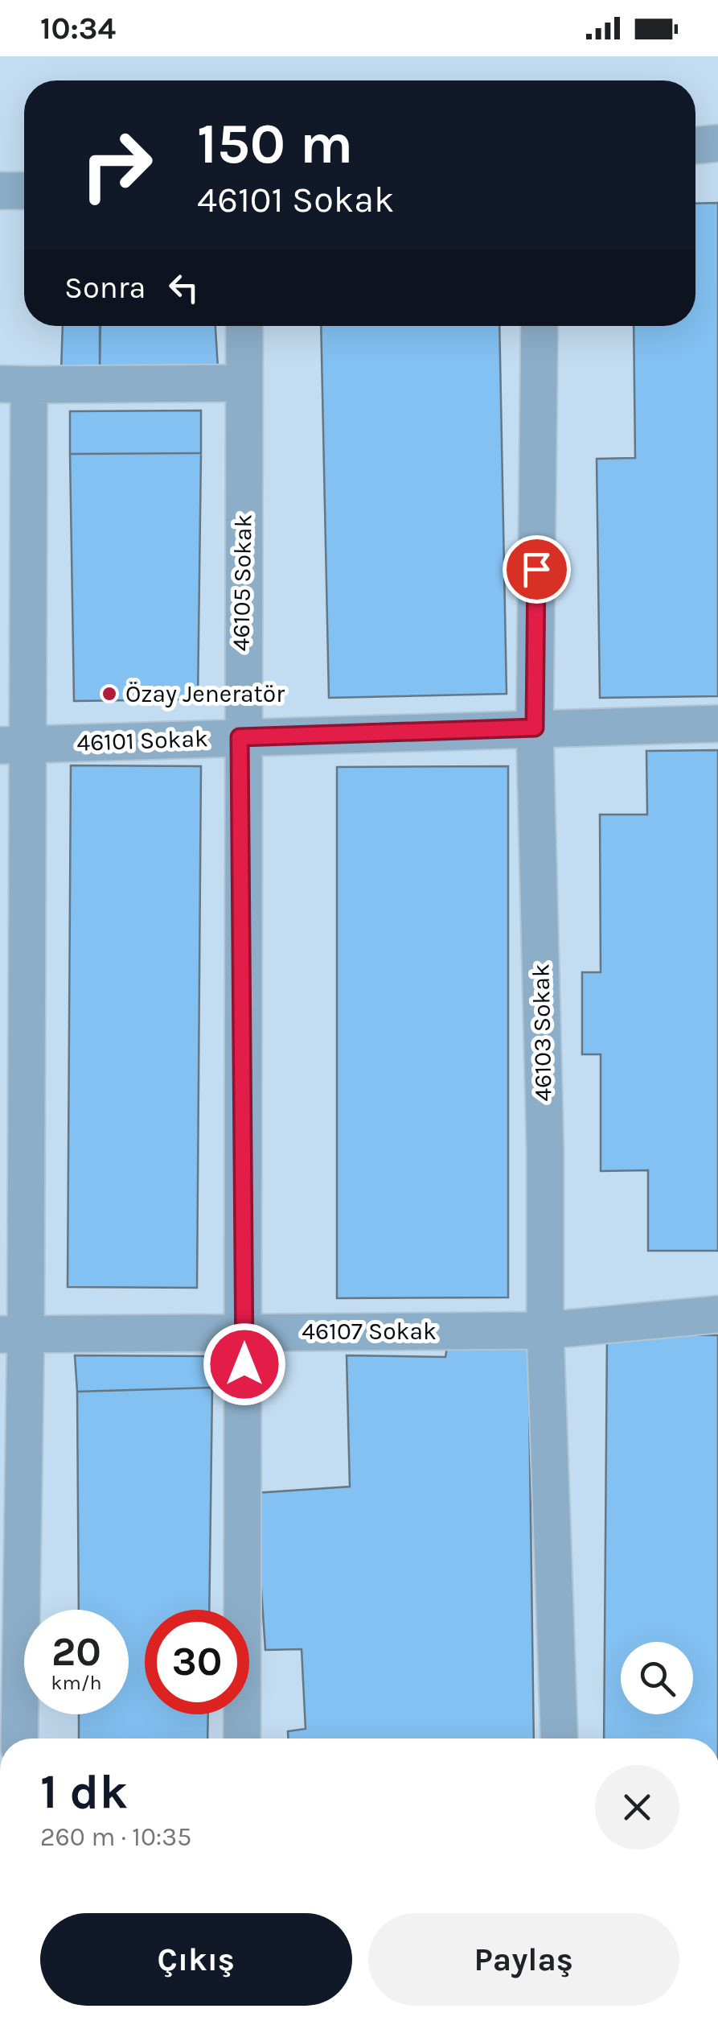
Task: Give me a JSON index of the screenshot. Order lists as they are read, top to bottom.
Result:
{
  "streets": {
    "street": [
      "46105 Sokak",
      "46101 Sokak",
      "46103 Sokak",
      "46107 Sokak"
    ]
  },
  "crossings": [
    ["46105 Sokak", "46101 Sokak"],
    ["46105 Sokak", "46107 Sokak"],
    ["46101 Sokak", "46103 Sokak"],
    ["46103 Sokak", "46107 Sokak"]
  ],
  "places": ["Özay Jeneratör"],
  "page": {
    "status": "10:34",
    "turn": ["150 m", "46101 Sokak"],
    "then": "Sonra",
    "speed": "20 km/h",
    "limit": "30",
    "heading": ["1 dk", "260 m · 10:35"],
    "buttons": ["Çıkış", "Paylaş"]
  }
}
